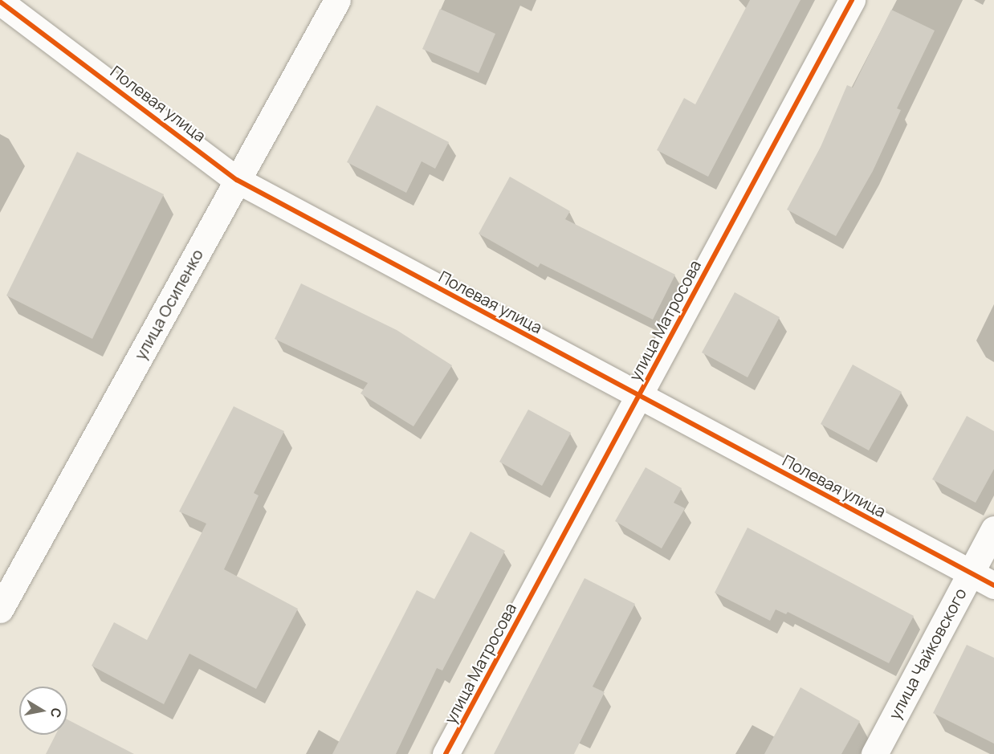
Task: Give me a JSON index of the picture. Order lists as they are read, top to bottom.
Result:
{
  "streets": {
    "street": [
      "Полевая улица",
      "улица Осипенко",
      "улица Матросова",
      "улица Чайковского"
    ]
  },
  "crossings": [
    ["Полевая улица", "улица Осипенко"],
    ["Полевая улица", "улица Матросова"],
    ["Полевая улица", "улица Чайковского"]
  ],
  "north": "right"
}
